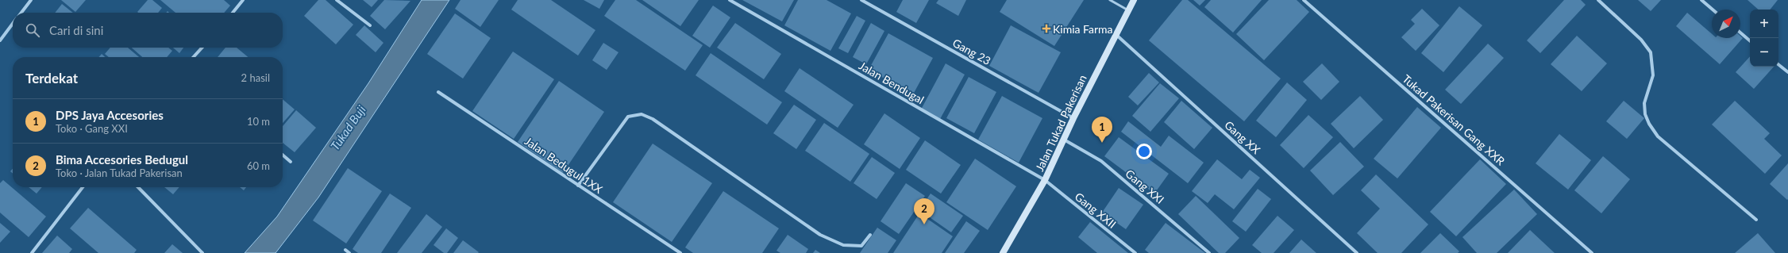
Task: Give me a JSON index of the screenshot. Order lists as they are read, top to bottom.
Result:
{
  "streets": {
    "street": [
      "Gang 23",
      "Jalan Bendugal",
      "Tukad Pakerisan Gang XXR",
      "Jalan Tukad Pakerisan",
      "Gang XX",
      "Jalan Bedugul 1XX",
      "Gang XXI",
      "Gang XXII"
    ]
  },
  "crossings": [
    ["Gang 23", "Jalan Tukad Pakerisan"],
    ["Jalan Bendugal", "Jalan Tukad Pakerisan"],
    ["Jalan Bendugal", "Gang XXII"],
    ["Jalan Tukad Pakerisan", "Gang XX"],
    ["Jalan Tukad Pakerisan", "Gang XXI"],
    ["Jalan Tukad Pakerisan", "Gang XXII"]
  ],
  "water": ["Tukad Buji"],
  "places": {
    "health": ["Kimia Farma"]
  },
  "north": "top right",
  "page": {
    "map_buttons": ["+", "−"],
    "search": "Cari di sini",
    "heading": ["Terdekat", "2 hasil"],
    "list": [
      {
        "mark": "1",
        "name": "DPS Jaya Accesories",
        "note": "Toko · Gang XXI",
        "value": "10 m"
      },
      {
        "mark": "2",
        "name": "Bima Accesories Bedugul",
        "note": "Toko · Jalan Tukad Pakerisan",
        "value": "60 m"
      }
    ],
    "pins": ["1", "2"]
  }
}
